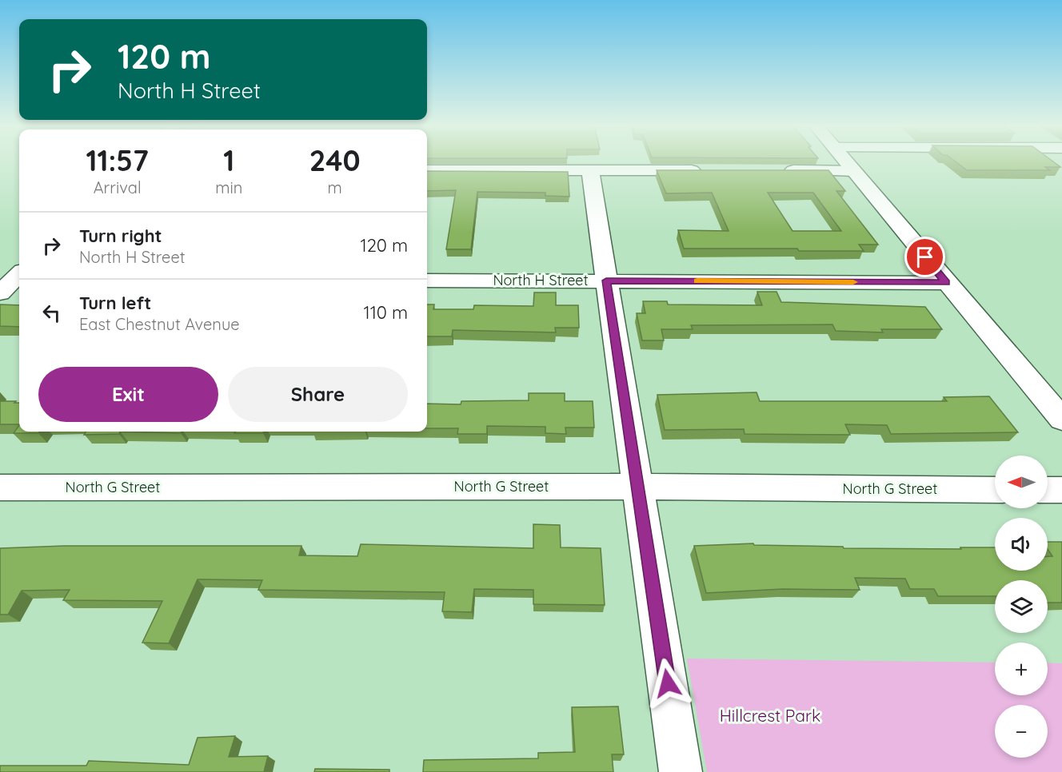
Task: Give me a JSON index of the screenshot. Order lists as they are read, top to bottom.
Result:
{
  "streets": {
    "street": ["North H Street", "North G Street"]
  },
  "parks": ["Hillcrest Park"],
  "north": "left",
  "page": {
    "turn": ["120 m", "North H Street"],
    "eta": [
      "11:57",
      "Arrival",
      "1",
      "min",
      "240",
      "m"
    ],
    "list": [
      {
        "name": "Turn right",
        "note": "North H Street",
        "value": "120 m"
      },
      {
        "name": "Turn left",
        "note": "East Chestnut Avenue",
        "value": "110 m"
      }
    ],
    "buttons": ["Exit", "Share"],
    "map_buttons": ["+", "−"]
  }
}
